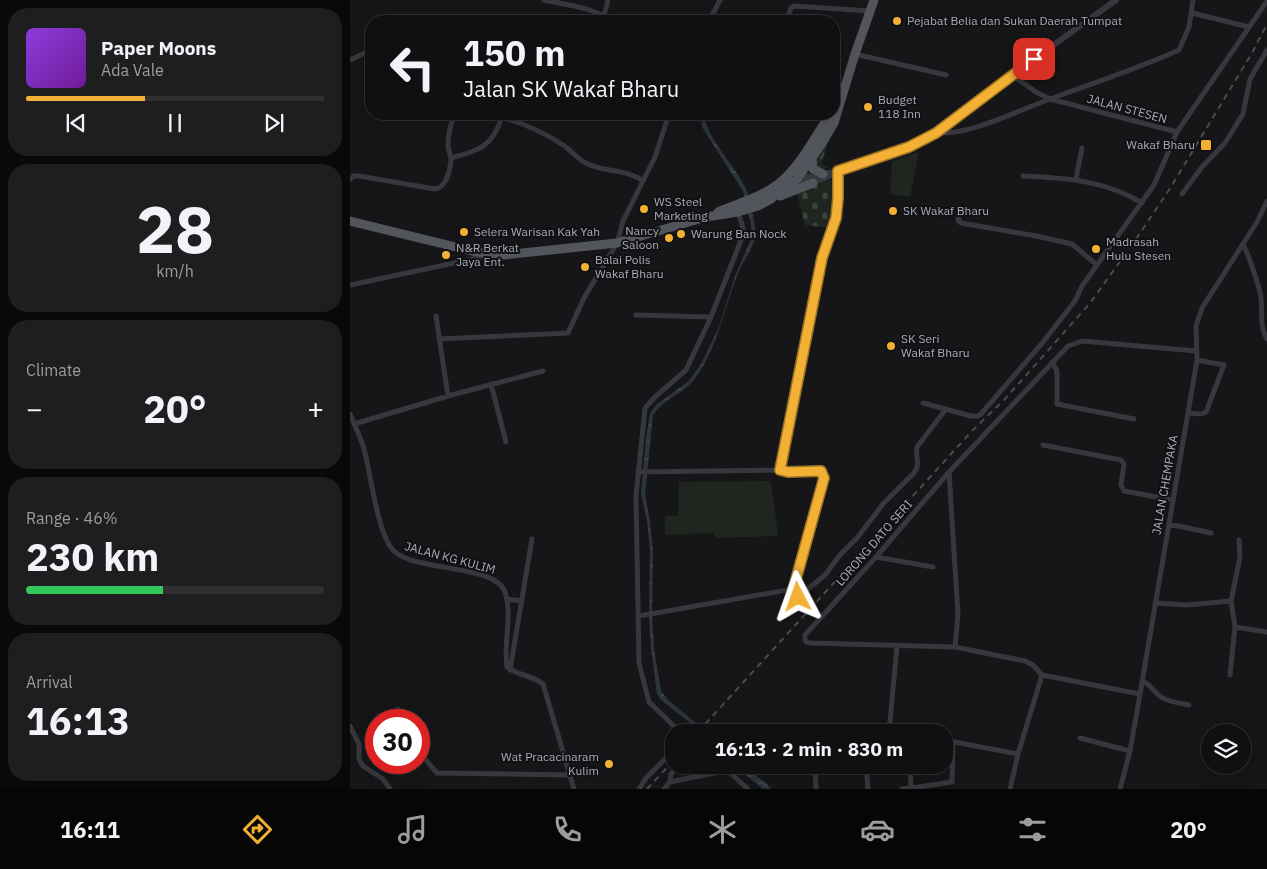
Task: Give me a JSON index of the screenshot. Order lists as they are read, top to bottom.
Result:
{
  "streets": {
    "street": [
      "JALAN STESEN",
      "JALAN CHEMPAKA",
      "LORONG DATO SERI",
      "JALAN KG KULIM"
    ]
  },
  "crossings": [
    ["JALAN CHEMPAKA", "LORONG DATO SERI"]
  ],
  "places": {
    "other": [
      "Pejabat Belia dan Sukan Daerah Tumpat",
      "Budget 118 Inn",
      "WS Steel Marketing",
      "SK Wakaf Bharu",
      "Selera Warisan Kak Yah",
      "Warung Ban Nock",
      "Nancy Saloon",
      "Madrasah Hulu Stesen",
      "N&R Berkat Jaya Ent.",
      "Balai Polis Wakaf Bharu",
      "SK Seri Wakaf Bharu",
      "Wat Pracacinaram Kulim"
    ],
    "transit": ["Wakaf Bharu"]
  },
  "page": {
    "turn": ["150 m", "Jalan SK Wakaf Bharu"],
    "song": ["Paper Moons", "Ada Vale"],
    "tile": [
      ["28", "km/h"],
      "Climate",
      ["Range · 46%", "230 km"],
      ["Arrival", "16:13"]
    ],
    "heat": ["−", "20°", "+"],
    "limit": "30",
    "trip": "16:13 · 2 min · 830 m",
    "tabs": ["16:11", "20°"]
  }
}
